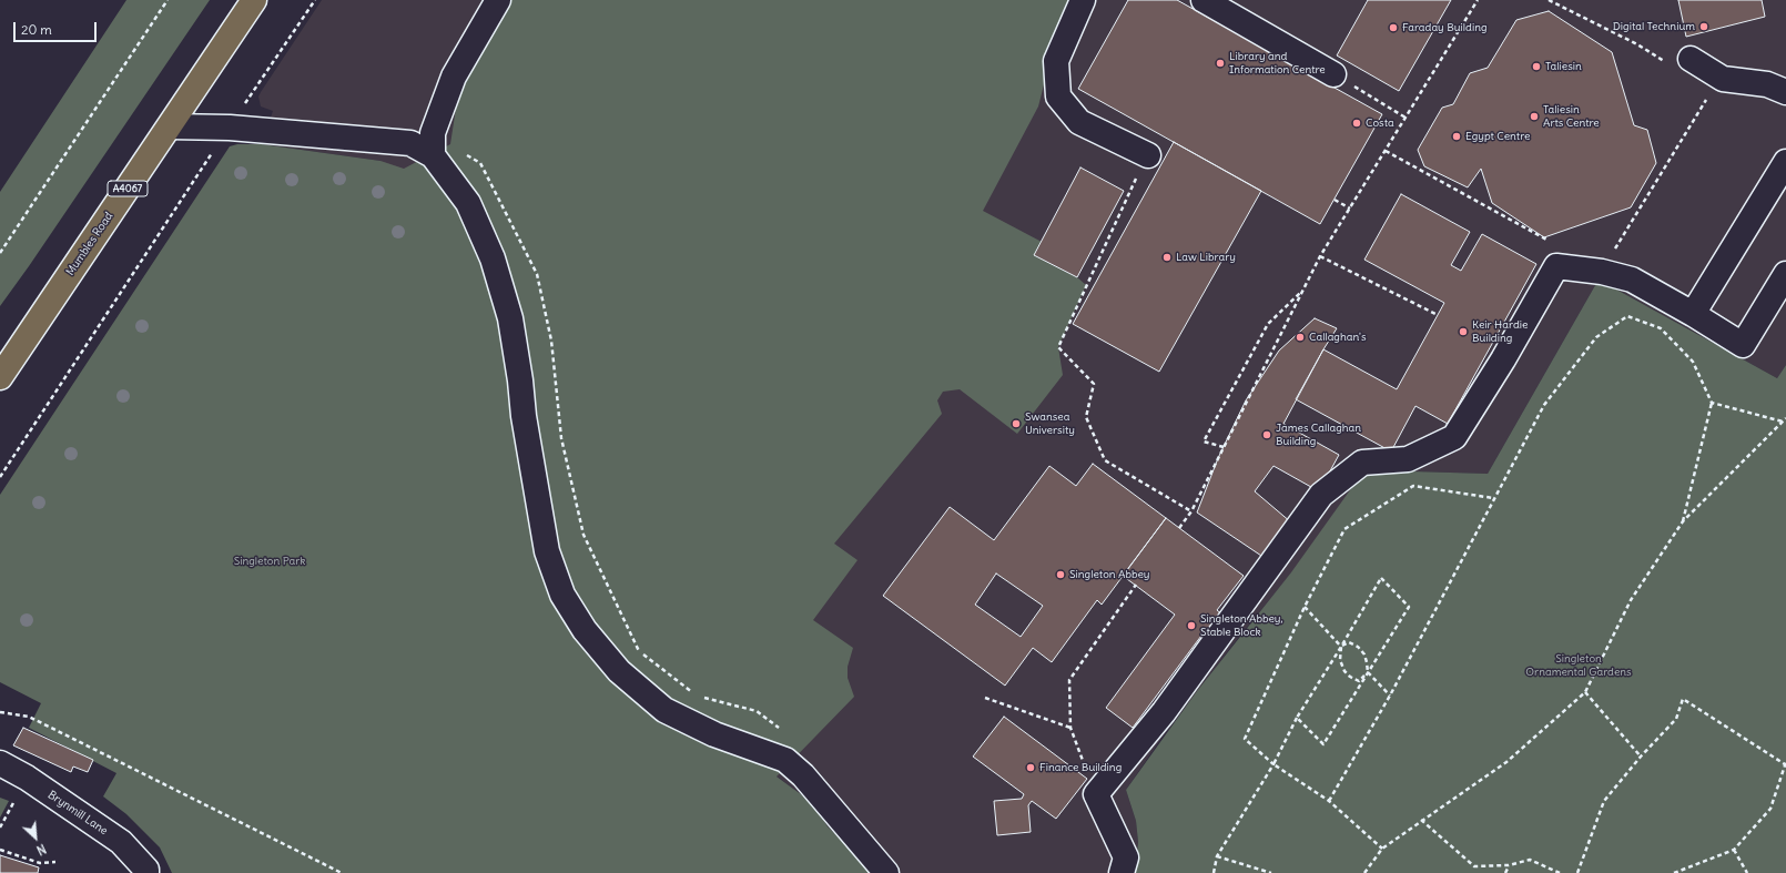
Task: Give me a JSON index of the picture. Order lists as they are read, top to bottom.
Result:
{
  "streets": {
    "main road": ["A4067", "Mumbles Road"],
    "street": ["Brynmill Lane"]
  },
  "parks": ["Singleton Park", "Singleton Ornamental Gardens"],
  "places": [
    "Digital Technium",
    "Faraday Building",
    "Library and Information Centre",
    "Taliesin",
    "Taliesin Arts Centre",
    "Costa",
    "Egypt Centre",
    "Law Library",
    "Keir Hardie Building",
    "Callaghan's",
    "Swansea University",
    "James Callaghan Building",
    "Singleton Abbey",
    "Singleton Abbey, Stable Block",
    "Finance Building"
  ],
  "scale_bar": "20 m",
  "north": "bottom right"
}
